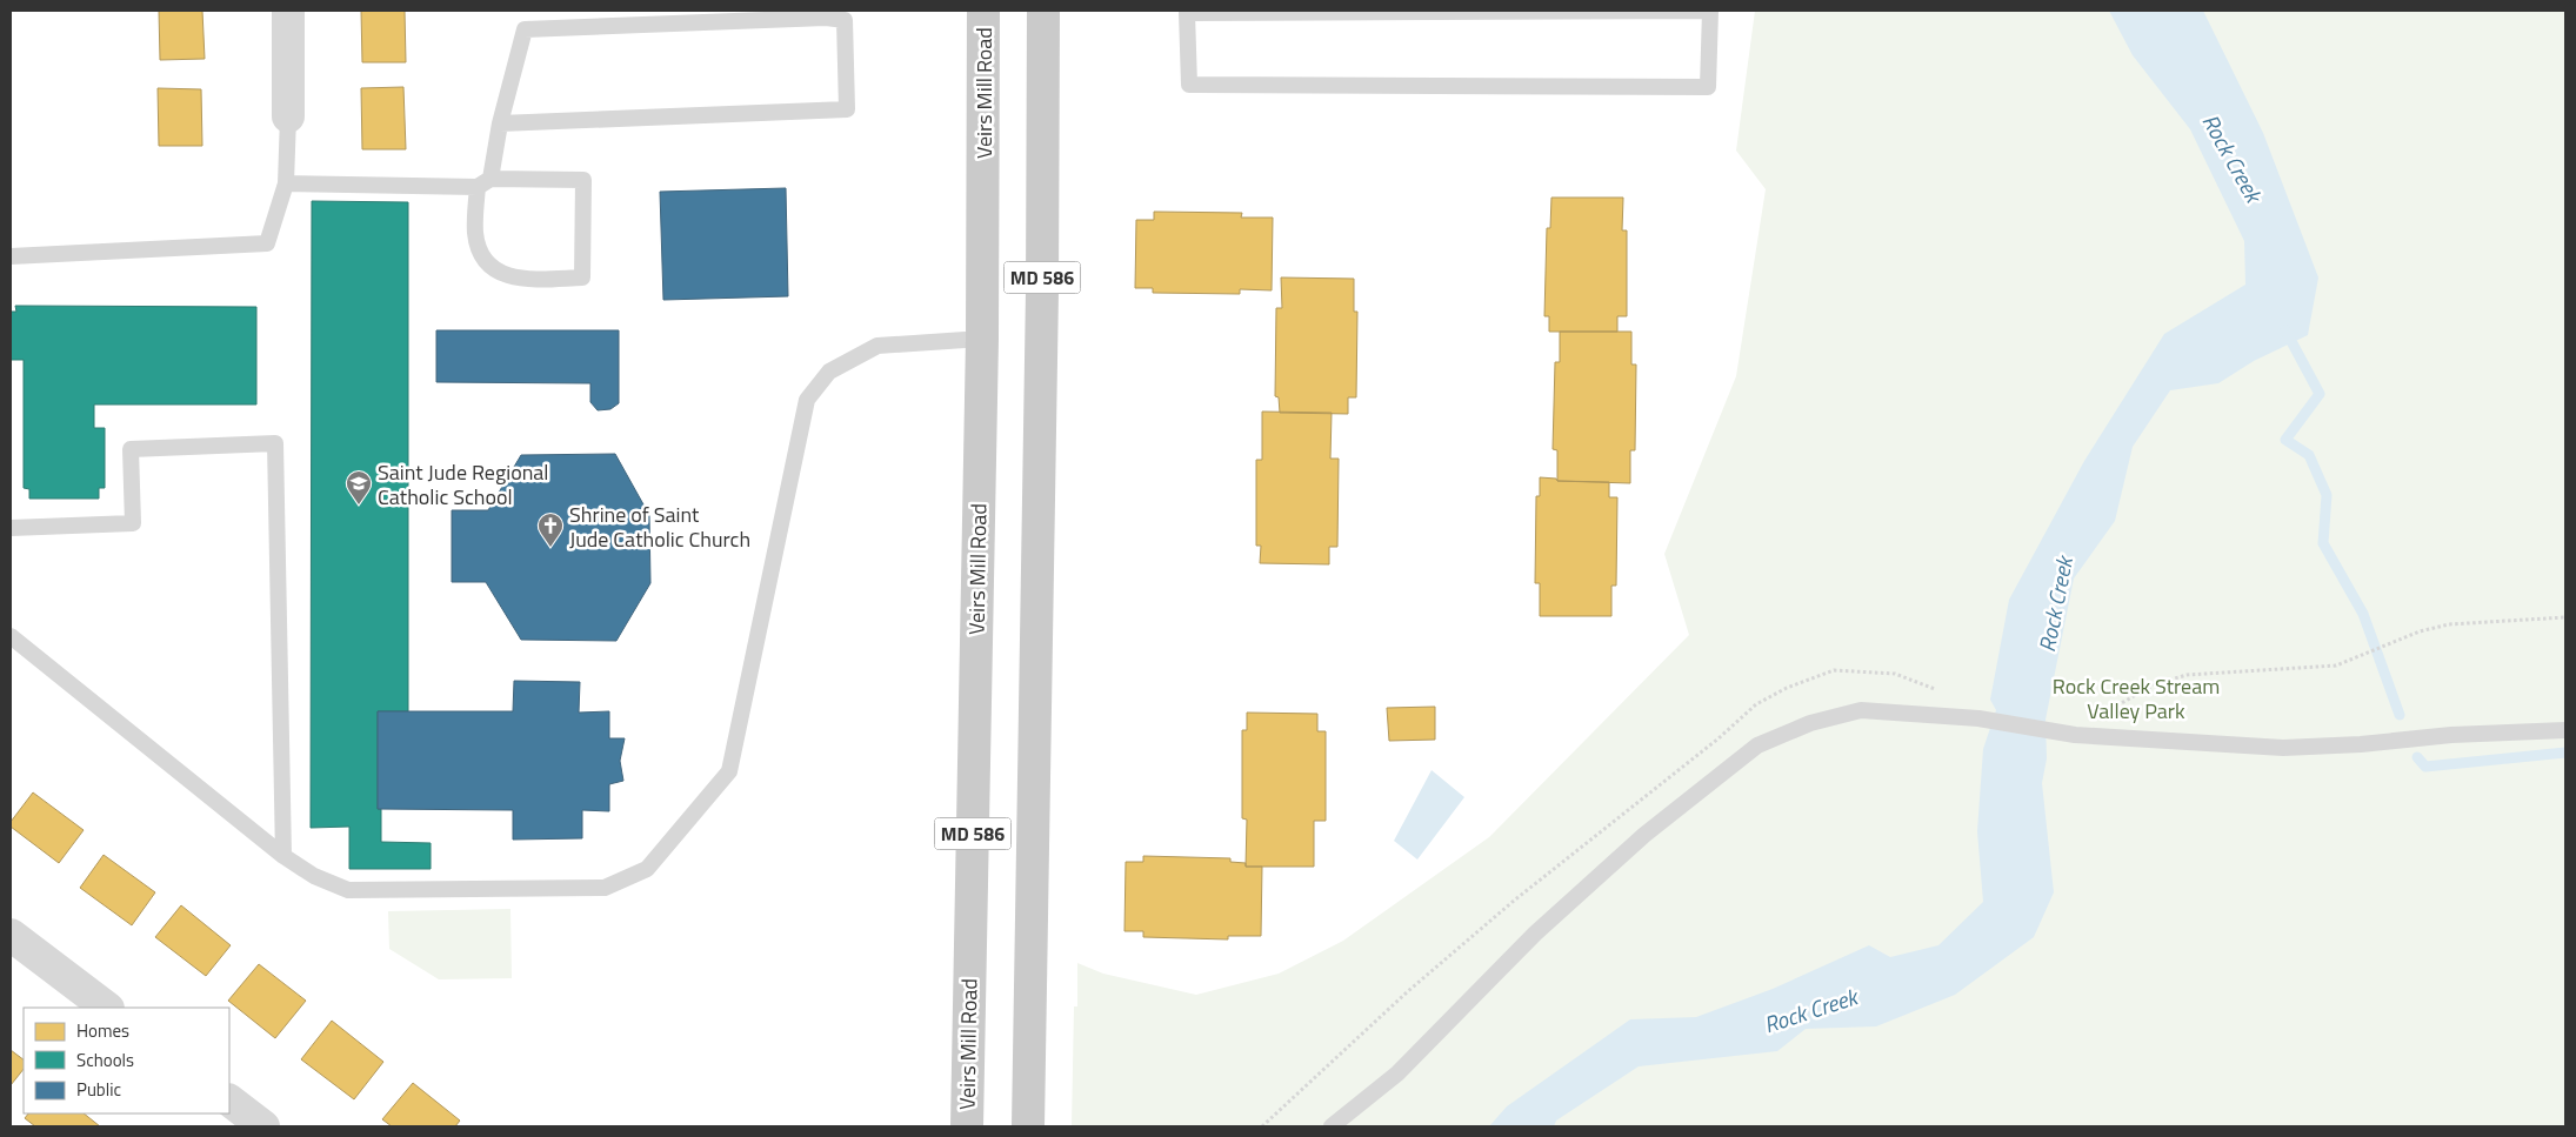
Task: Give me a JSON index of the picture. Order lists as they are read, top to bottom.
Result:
{
  "streets": {
    "main road": ["Veirs Mill Road", "MD 586"]
  },
  "water": ["Rock Creek"],
  "parks": ["Rock Creek Stream Valley Park"],
  "places": {
    "school or university": ["Saint Jude Regional Catholic School"],
    "church": ["Shrine of Saint Jude Catholic Church"]
  },
  "legend": ["Homes", "Schools", "Public"]
}
